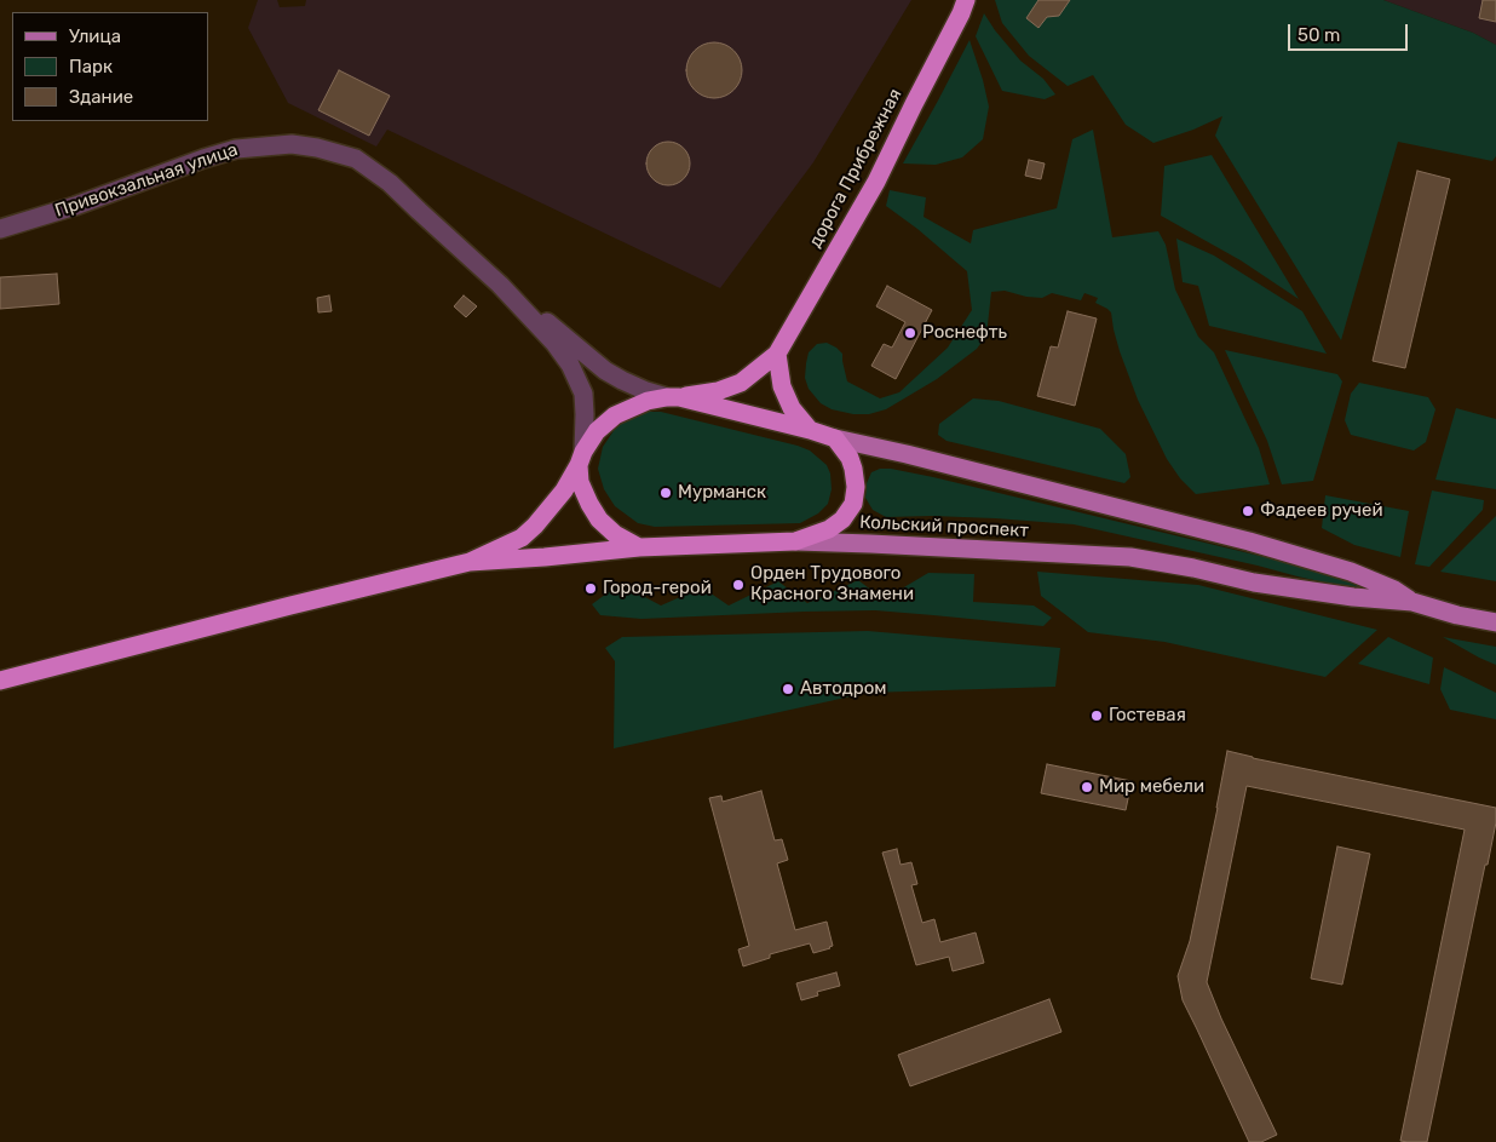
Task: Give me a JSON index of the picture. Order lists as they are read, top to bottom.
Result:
{
  "streets": {
    "highway": ["дорога Прибрежная", "Кольский проспект"],
    "street": ["Привокзальная улица"]
  },
  "places": [
    "Роснефть",
    "Мурманск",
    "Фадеев ручей",
    "Орден Трудового Красного Знамени",
    "Город-герой",
    "Автодром",
    "Гостевая",
    "Мир мебели"
  ],
  "legend": ["Улица", "Парк", "Здание"],
  "scale_bar": "50 m"
}
